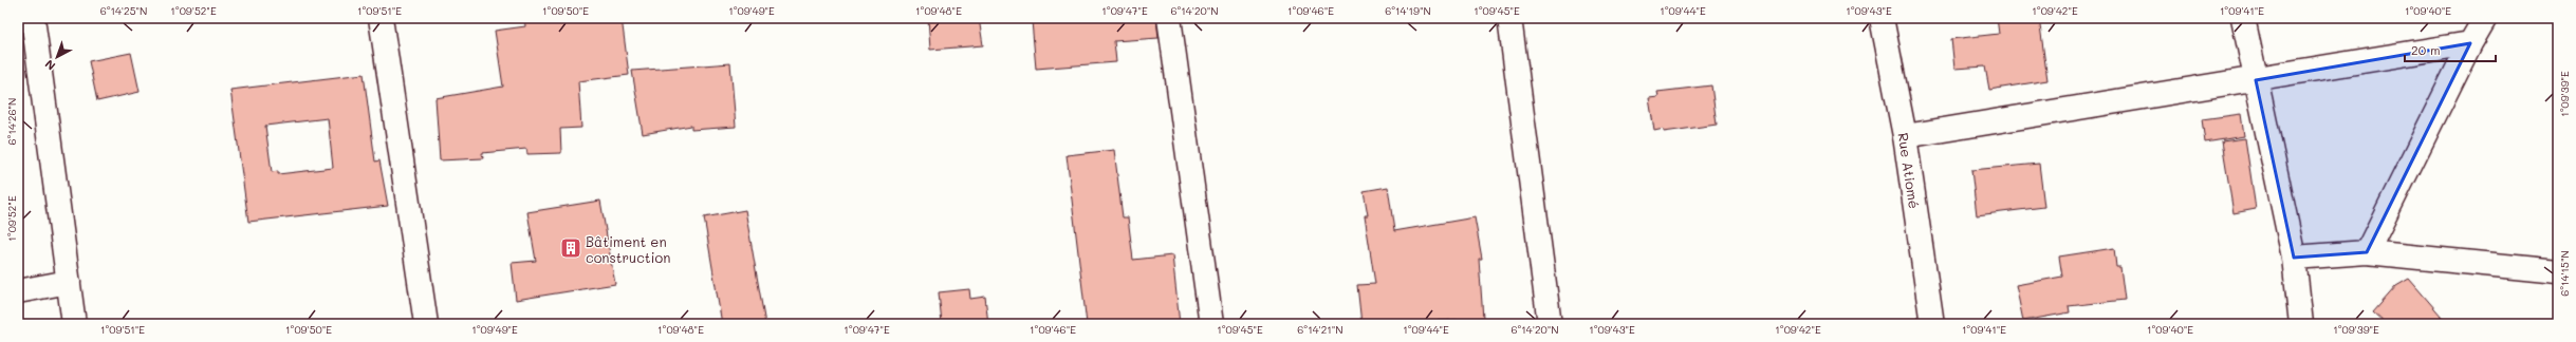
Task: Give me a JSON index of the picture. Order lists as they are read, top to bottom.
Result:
{
  "streets": {
    "street": ["Rue Atiomé"]
  },
  "places": {
    "building": ["Bâtiment en construction"]
  },
  "scale_bar": "20 m",
  "north": "bottom left",
  "coordinates": [
    "6°14'25\"N",
    "1°09'52\"E",
    "1°09'51\"E",
    "1°09'50\"E",
    "1°09'49\"E",
    "1°09'48\"E",
    "1°09'47\"E",
    "6°14'20\"N",
    "1°09'46\"E",
    "6°14'19\"N",
    "1°09'45\"E",
    "1°09'44\"E",
    "1°09'43\"E",
    "1°09'42\"E",
    "1°09'41\"E",
    "1°09'40\"E",
    "1°09'39\"E",
    "6°14'26\"N",
    "6°14'15\"N",
    "6°14'21\"N"
  ]
}
